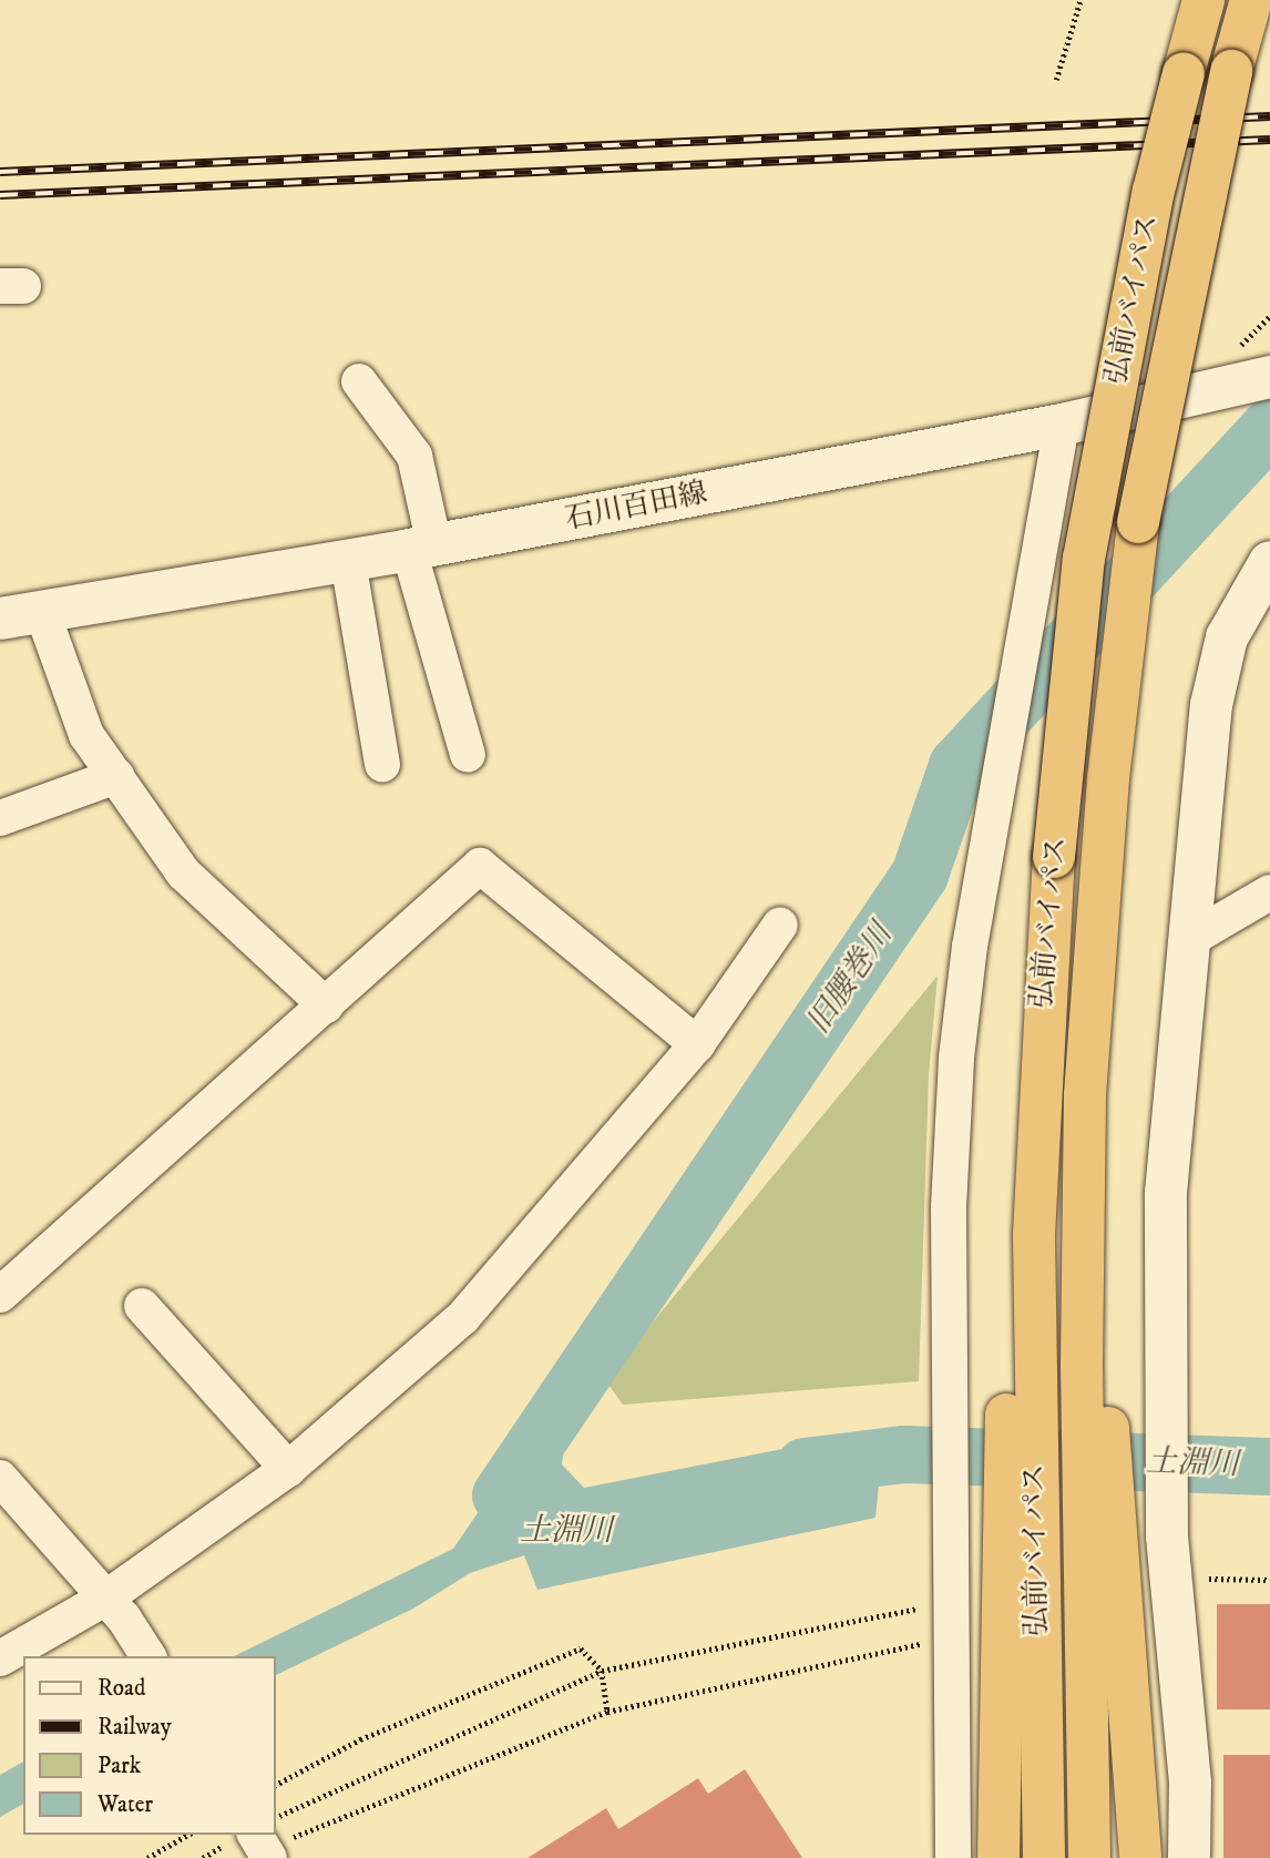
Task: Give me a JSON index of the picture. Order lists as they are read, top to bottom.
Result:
{
  "streets": {
    "highway": ["弘前バイパス"],
    "street": ["石川百田線"]
  },
  "water": ["旧腰巻川", "土淵川"],
  "legend": [
    "Road",
    "Railway",
    "Park",
    "Water"
  ]
}
